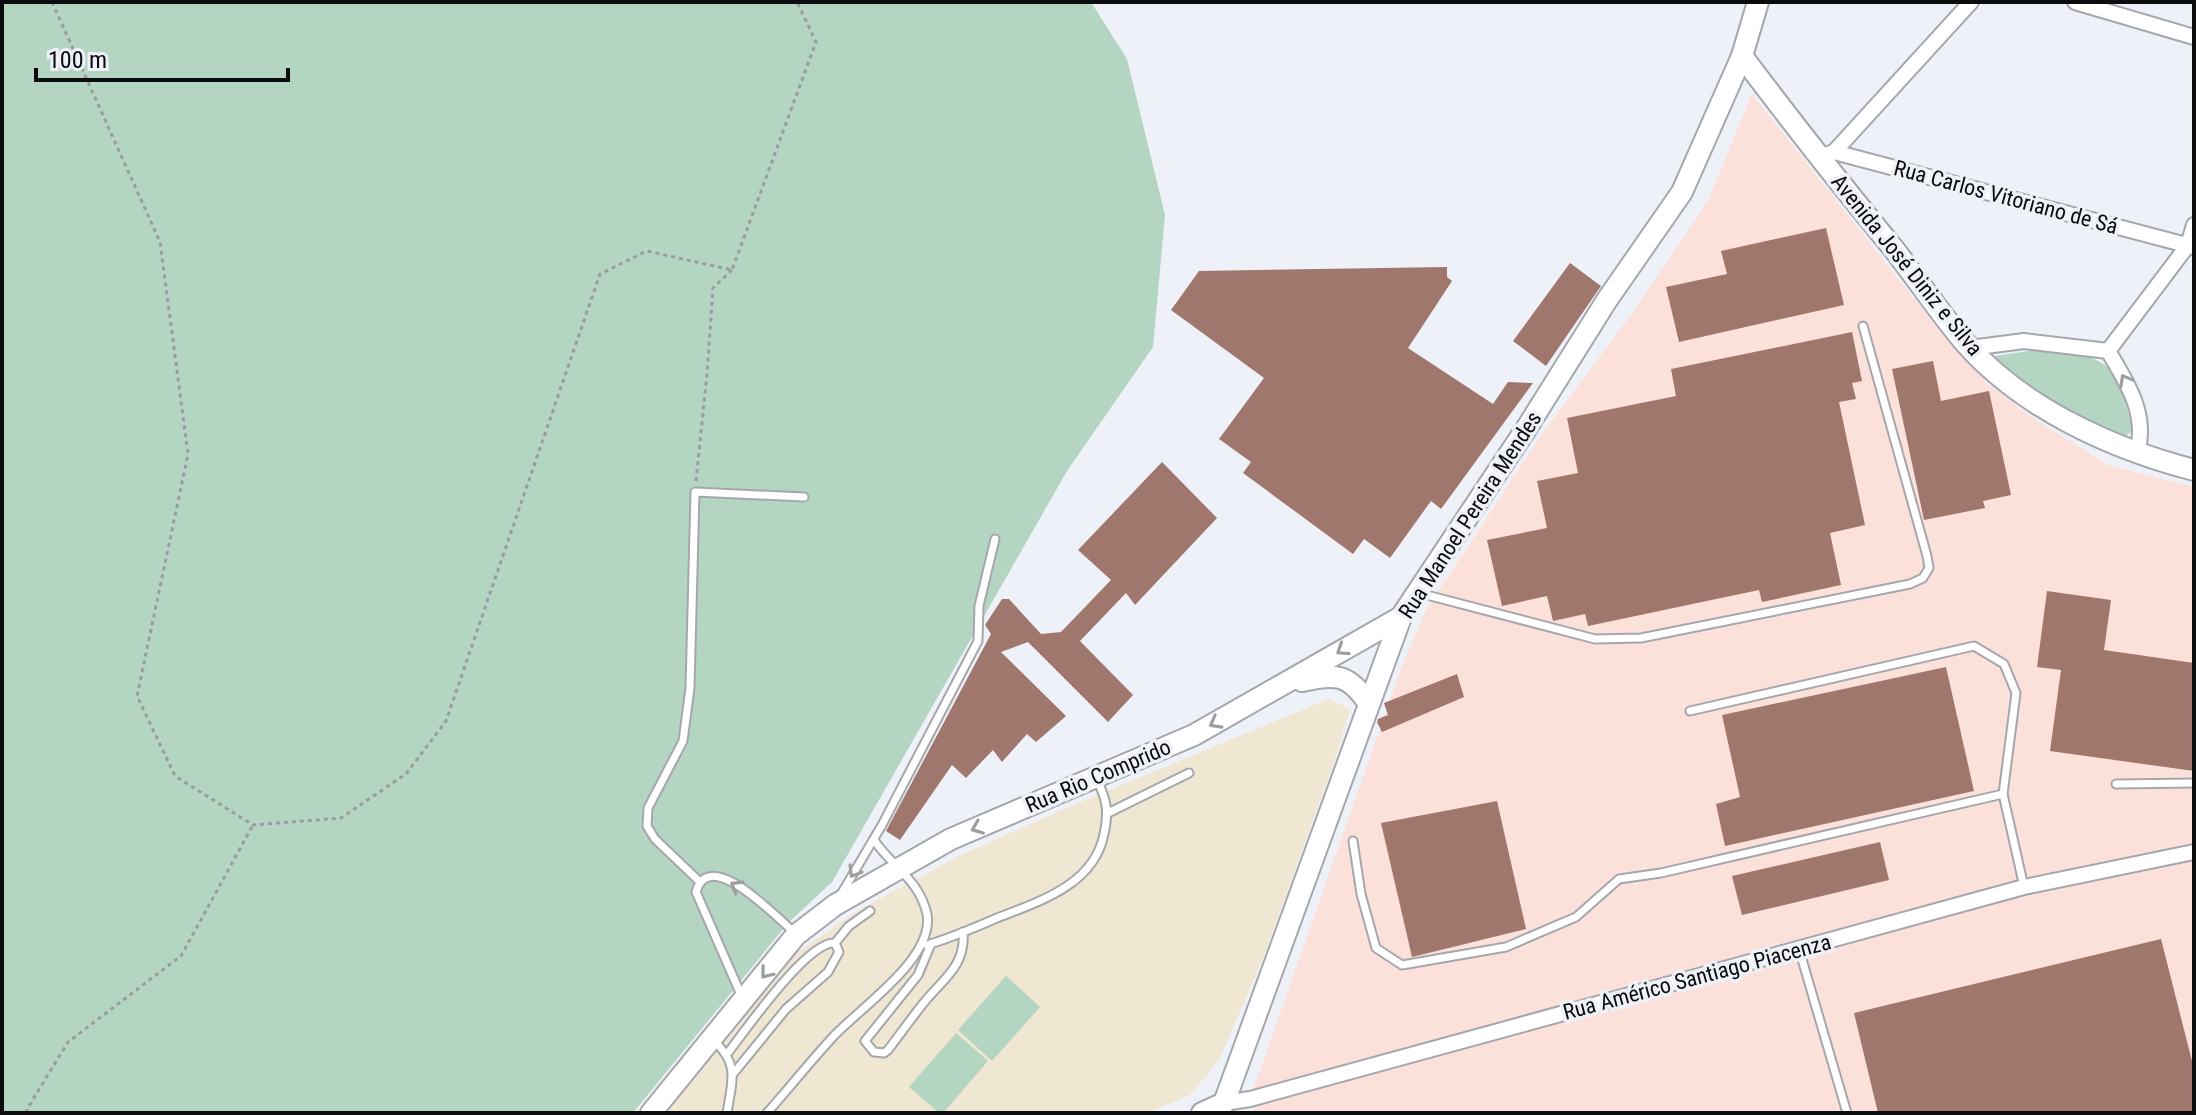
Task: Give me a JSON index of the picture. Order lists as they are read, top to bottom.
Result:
{
  "streets": {
    "street": [
      "Rua Carlos Vitoriano de Sá",
      "Avenida José Diniz e Silva",
      "Rua Manoel Pereira Mendes",
      "Rua Rio Comprido",
      "Rua Américo Santiago Piacenza"
    ]
  },
  "crossings": [
    ["Rua Carlos Vitoriano de Sá", "Avenida José Diniz e Silva"],
    ["Avenida José Diniz e Silva", "Rua Manoel Pereira Mendes"],
    ["Rua Manoel Pereira Mendes", "Rua Rio Comprido"],
    ["Rua Manoel Pereira Mendes", "Rua Américo Santiago Piacenza"]
  ],
  "one_way": ["Rua Rio Comprido"],
  "scale_bar": "100 m"
}
